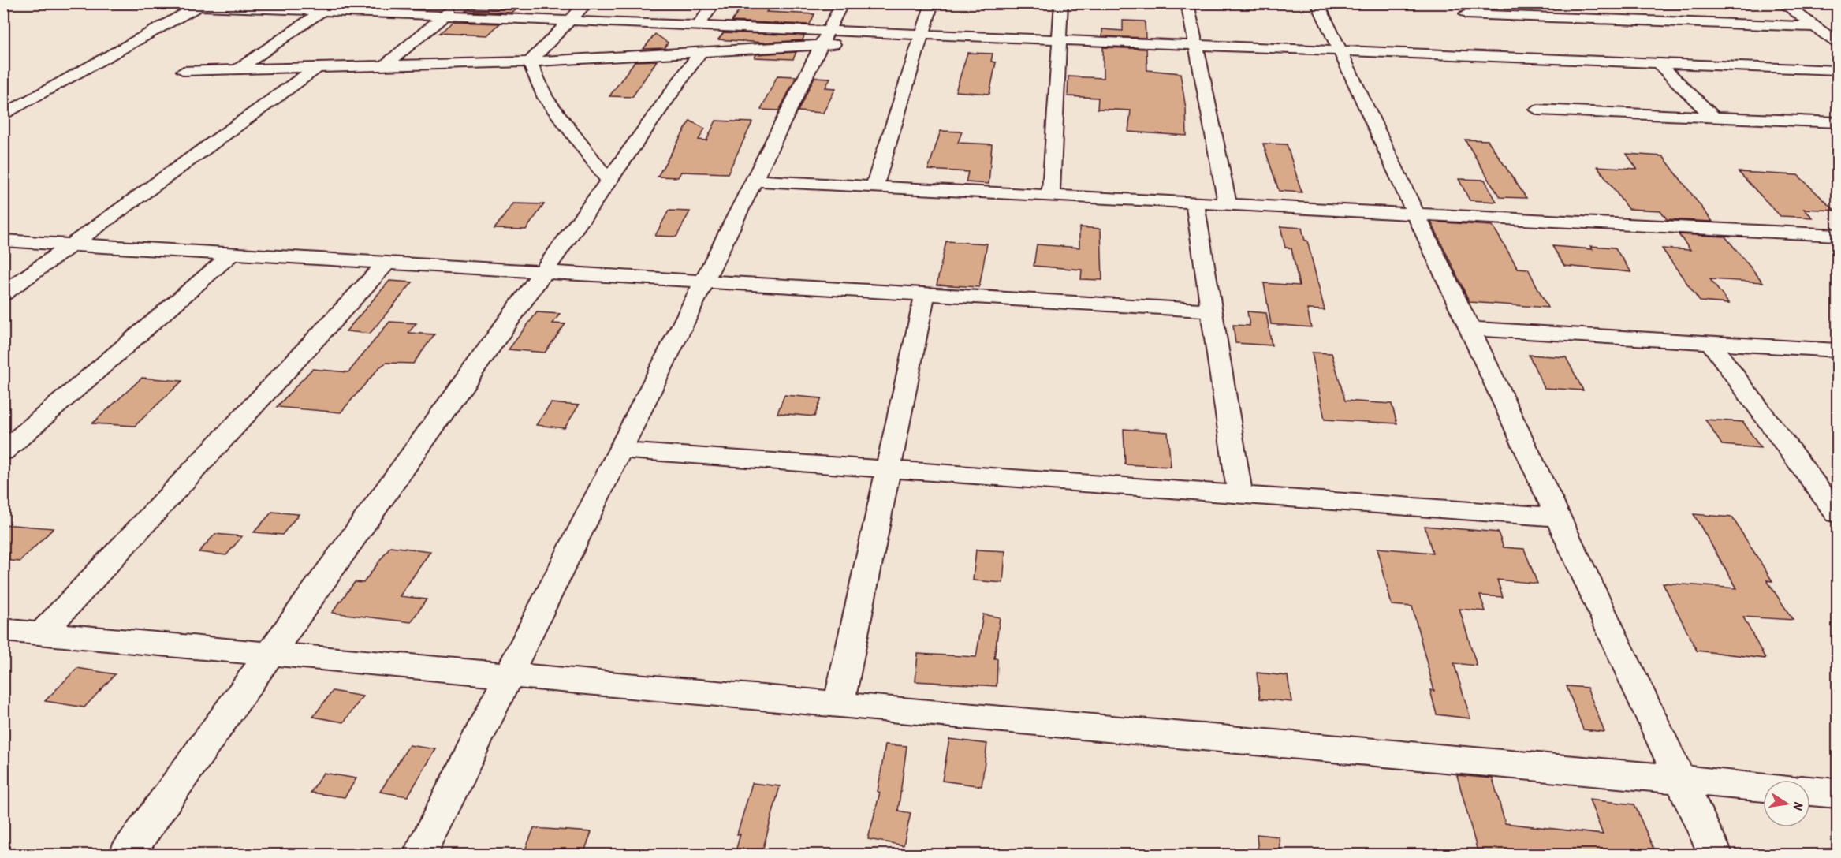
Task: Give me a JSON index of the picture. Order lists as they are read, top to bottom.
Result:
{
  "north": "right"
}
